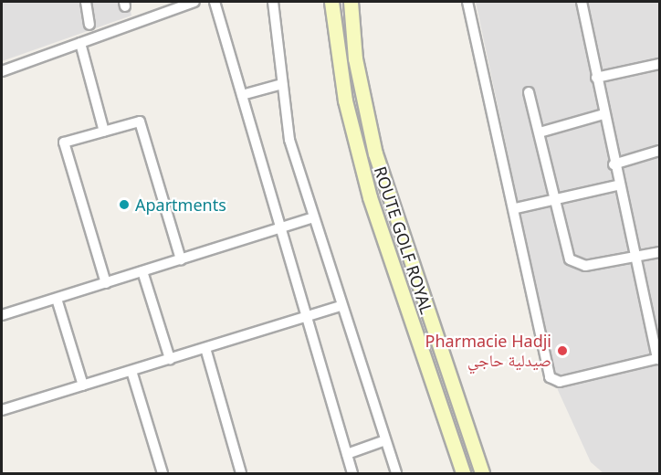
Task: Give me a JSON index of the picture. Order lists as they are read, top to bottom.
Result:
{
  "streets": {
    "street": ["ROUTE GOLF ROYAL"]
  },
  "places": ["Apartments", "Pharmacie Hadji صيدلية حاجي"]
}
